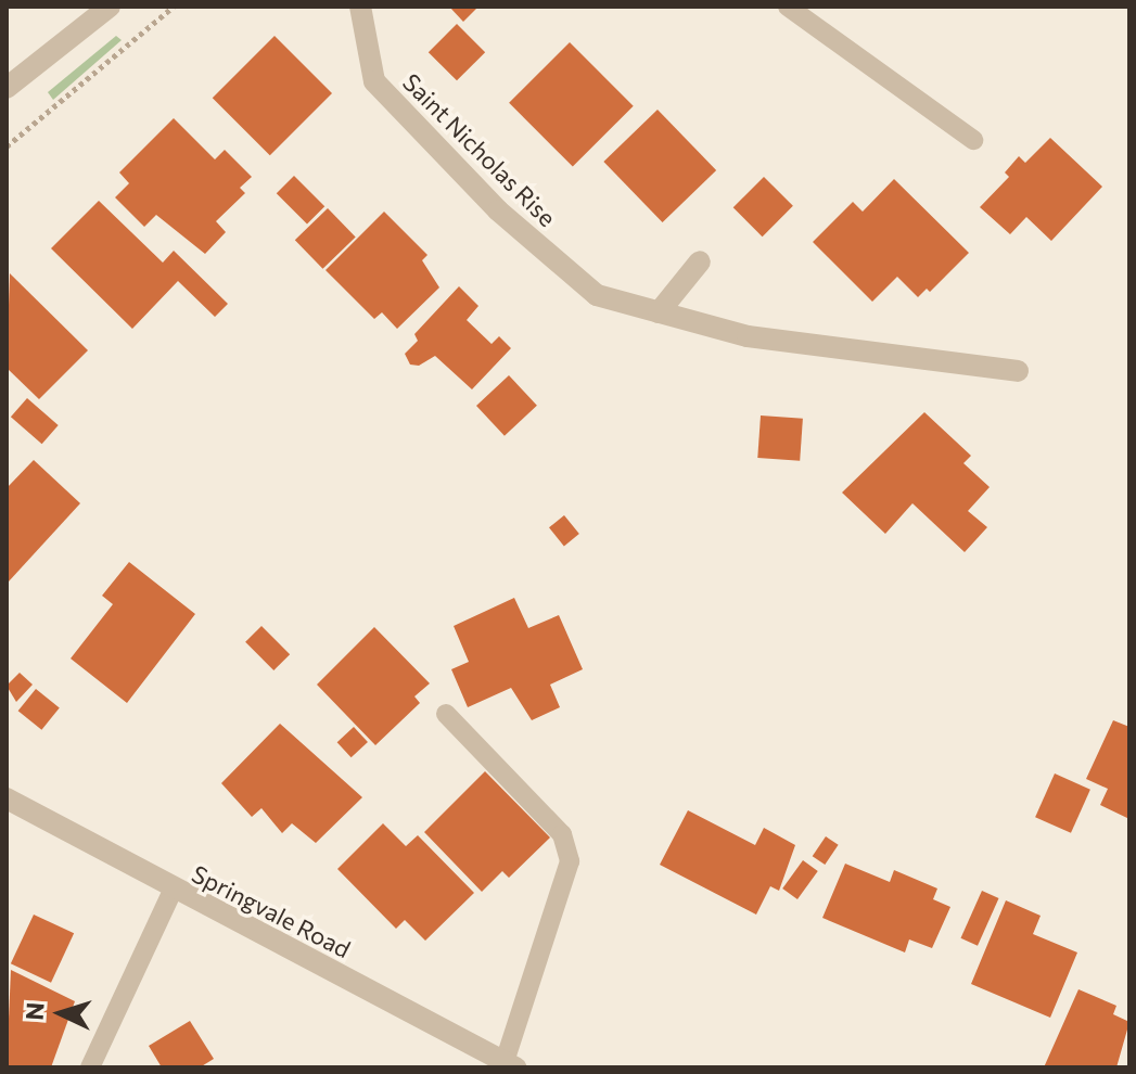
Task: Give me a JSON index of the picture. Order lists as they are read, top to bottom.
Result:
{
  "streets": {
    "street": ["Saint Nicholas Rise", "Springvale Road"]
  },
  "north": "left"
}
